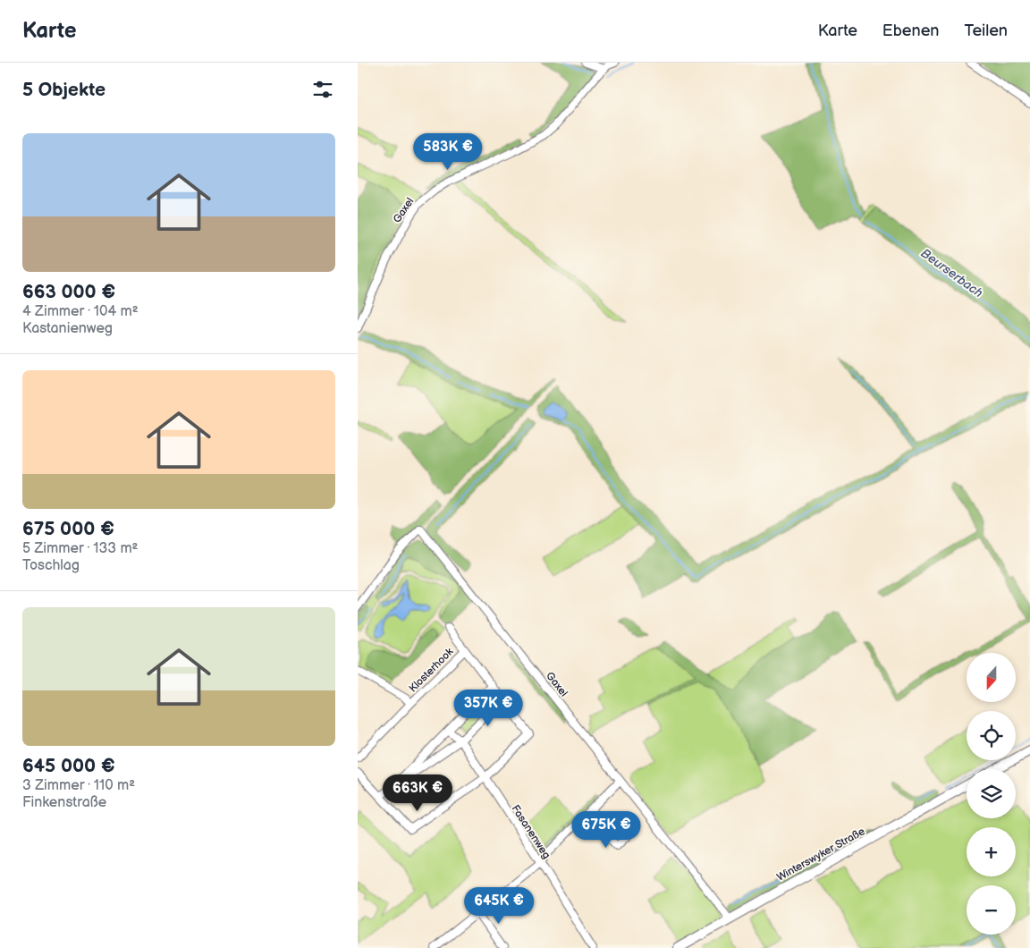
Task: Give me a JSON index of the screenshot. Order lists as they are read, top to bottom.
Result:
{
  "streets": {
    "street": [
      "Gaxel",
      "Klosterhook",
      "Fasanenweg",
      "Winterswyker Straße"
    ]
  },
  "crossings": [
    ["Gaxel", "Winterswyker Straße"],
    ["Klosterhook", "Fasanenweg"]
  ],
  "water": ["Beurserbach"],
  "north": "bottom",
  "page": {
    "header": "Karte",
    "nav": ["Karte", "Ebenen", "Teilen"],
    "heading": "5 Objekte",
    "list": [
      {
        "name": "663 000 €",
        "note": "4 Zimmer · 104 m² · Kastanienweg"
      },
      {
        "name": "675 000 €",
        "note": "5 Zimmer · 133 m² · Toschlag"
      },
      {
        "name": "645 000 €",
        "note": "3 Zimmer · 110 m² · Finkenstraße"
      }
    ],
    "price": [
      "583K €",
      "357K €",
      "663K €",
      "675K €",
      "645K €"
    ],
    "map_buttons": ["+", "−"]
  }
}
